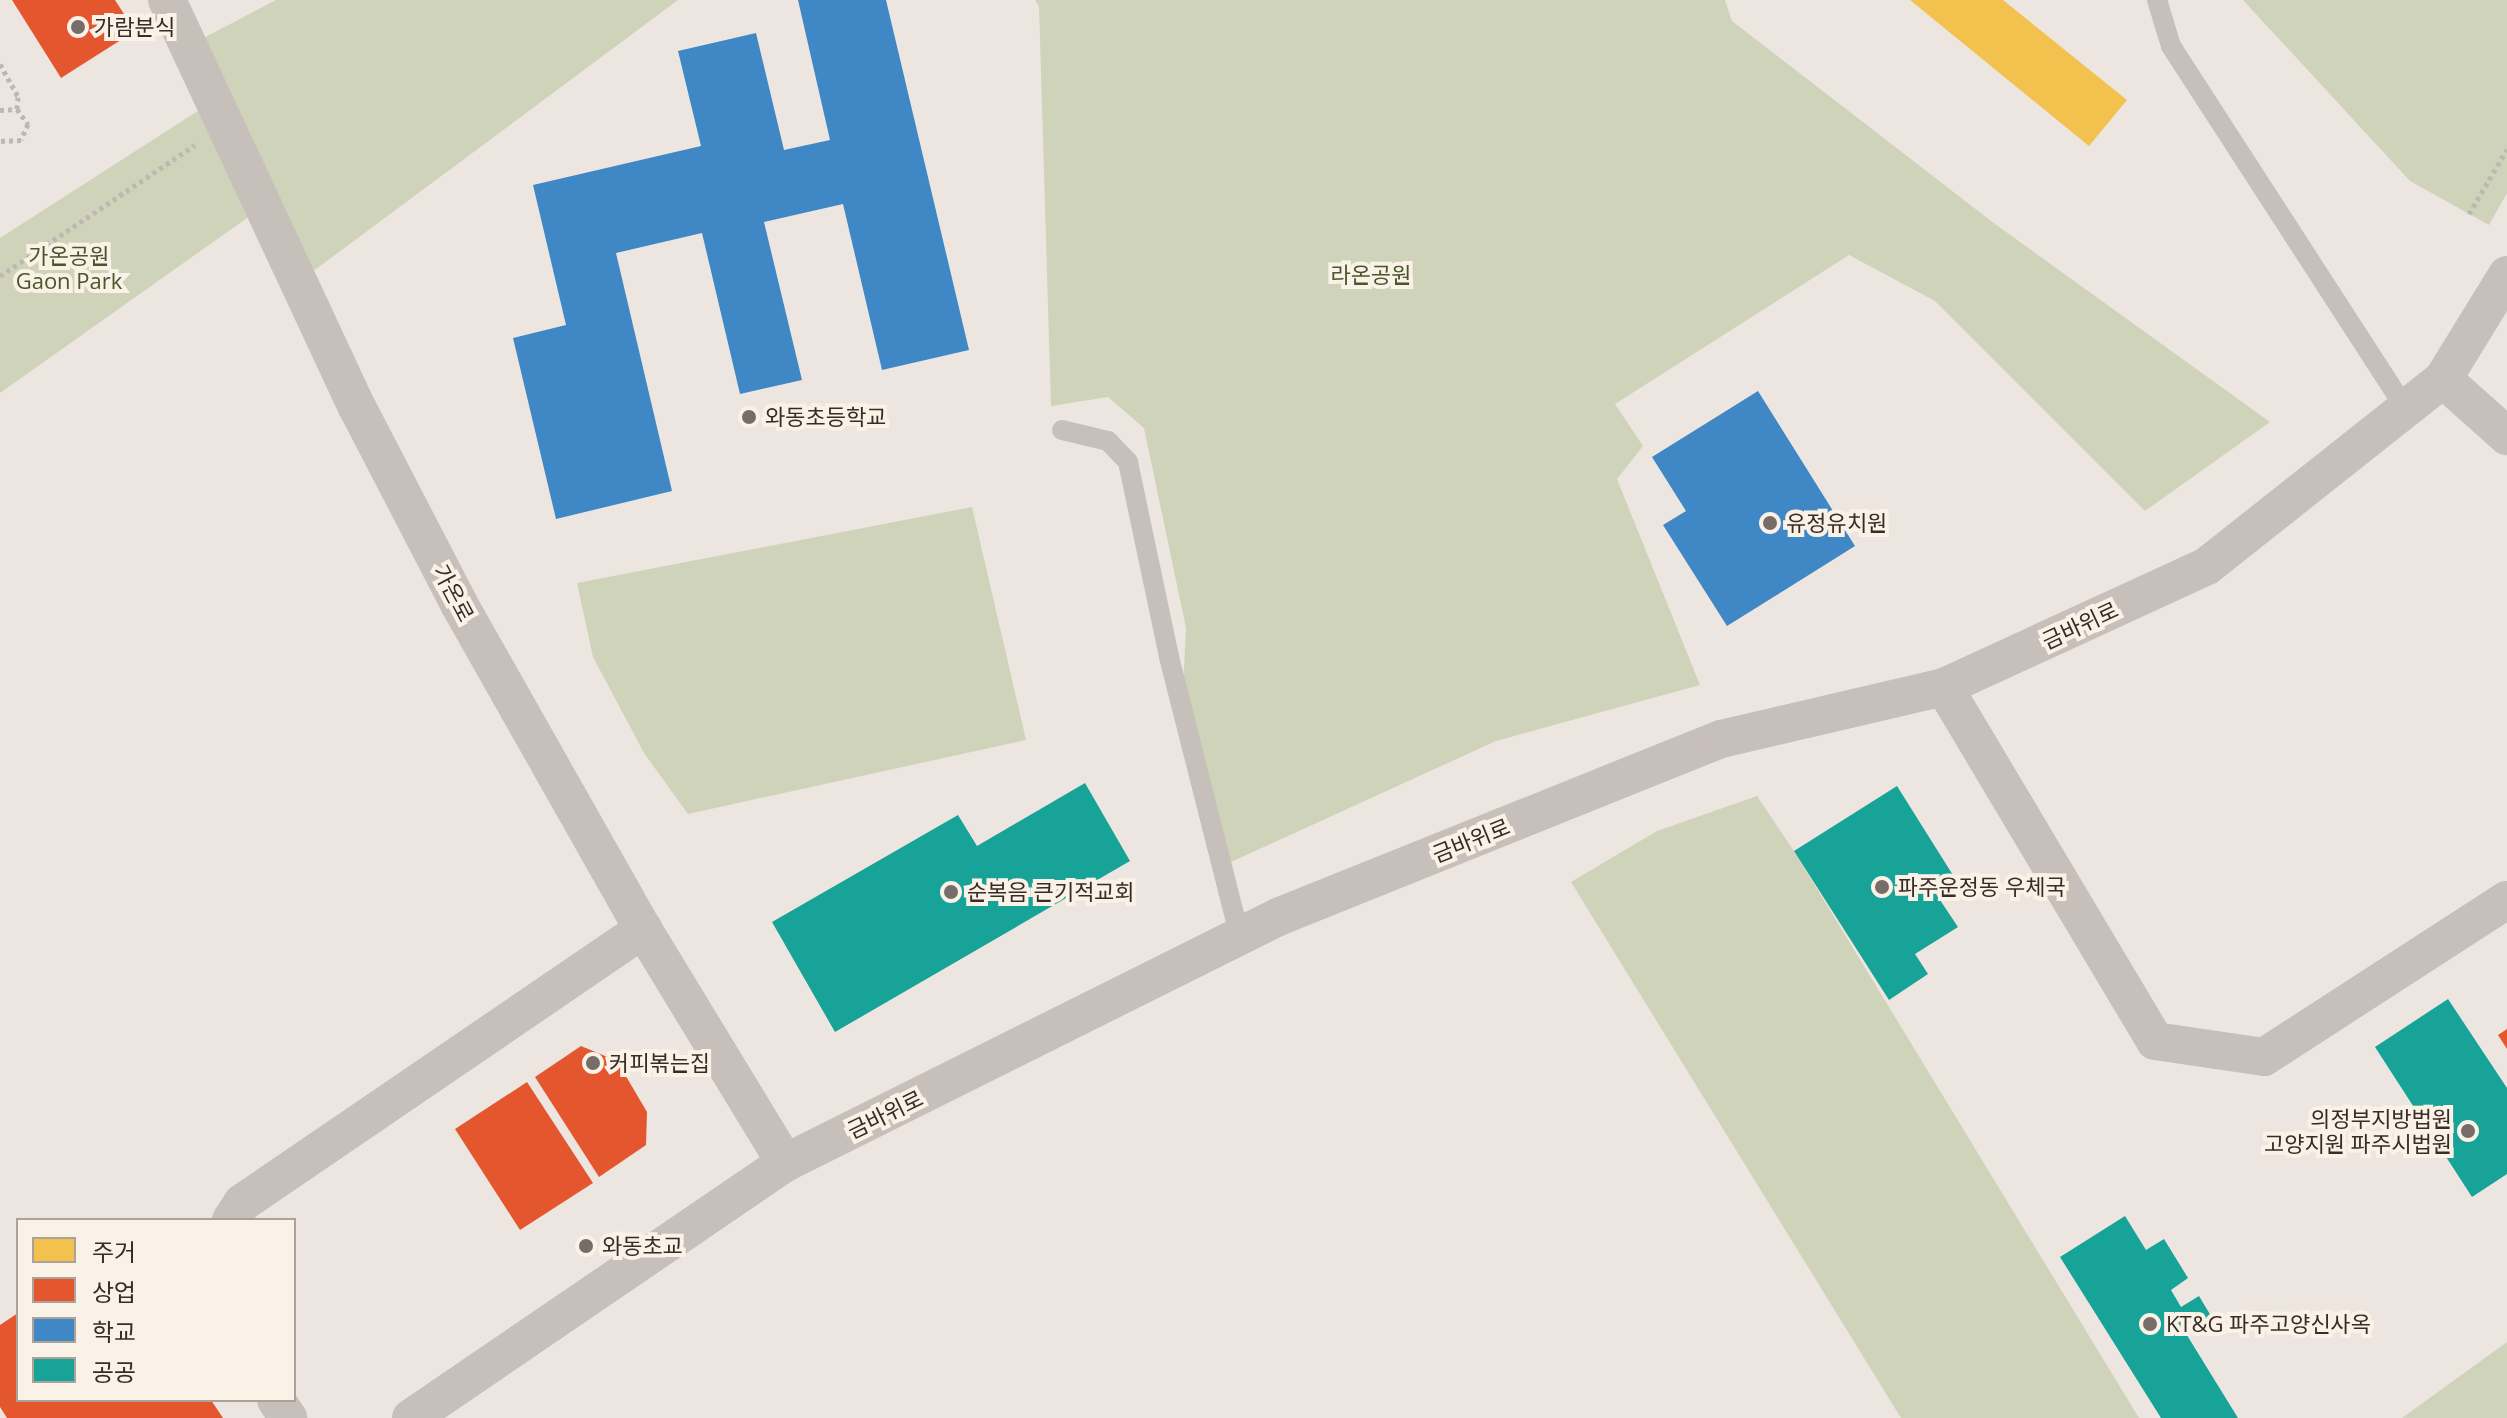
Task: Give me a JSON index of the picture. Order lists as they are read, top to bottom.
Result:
{
  "streets": {
    "street": ["가온로", "금바위로"]
  },
  "crossings": [
    ["가온로", "금바위로"]
  ],
  "parks": ["가온공원 Gaon Park", "라온공원"],
  "places": [
    "가람분식",
    "와동초등학교",
    "유정유치원",
    "파주운정동 우체국",
    "순복음 큰기적교회",
    "커피볶는집",
    "의정부지방법원 고양지원 파주시법원",
    "와동초교",
    "KT&G 파주고양신사옥"
  ],
  "legend": [
    "주거",
    "상업",
    "학교",
    "공공"
  ]
}
